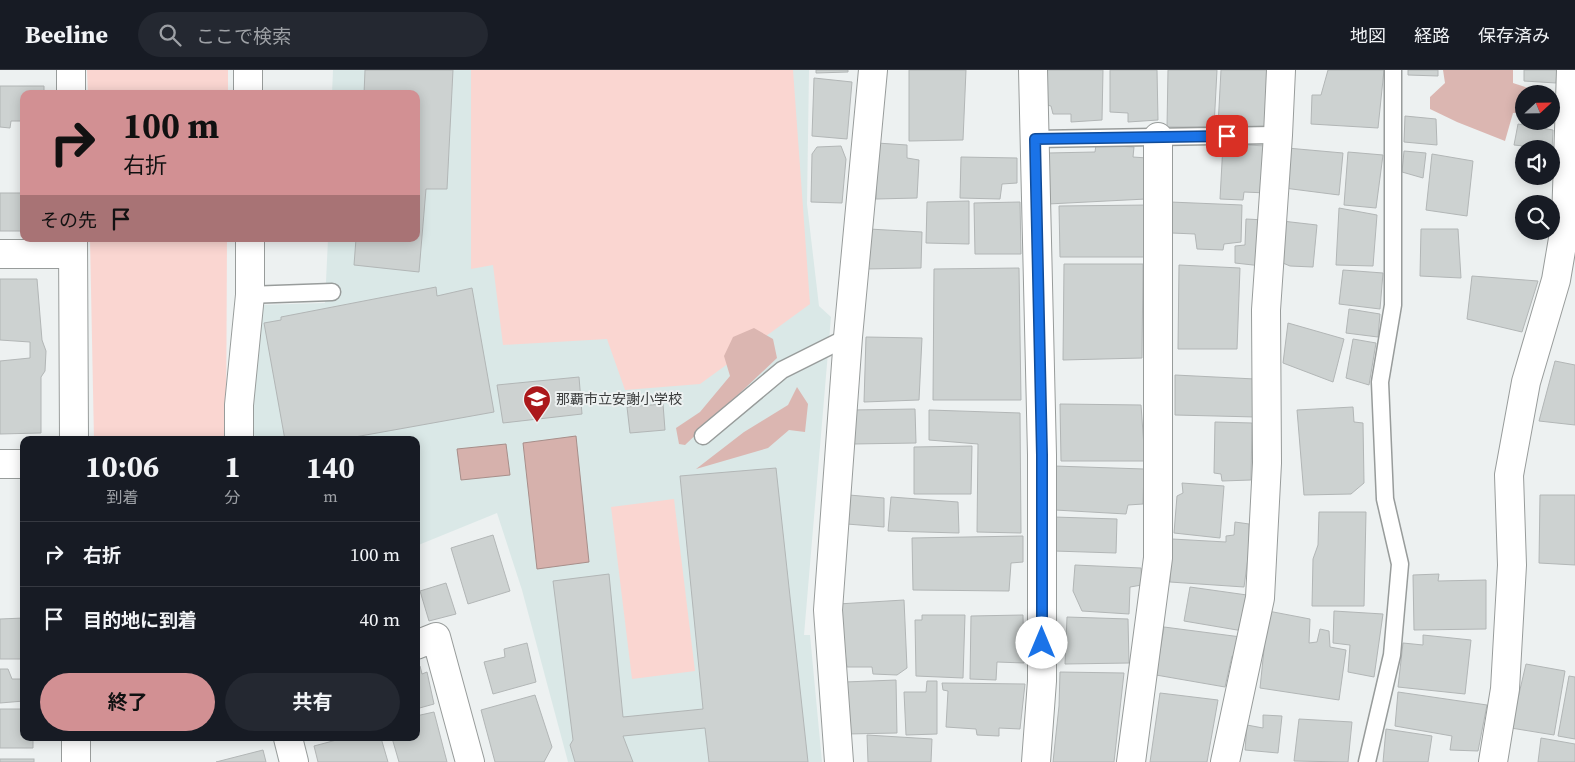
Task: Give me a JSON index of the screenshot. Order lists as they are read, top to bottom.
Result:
{
  "places": {
    "school or university": ["那覇市立安謝小学校"]
  },
  "north": "right",
  "page": {
    "header": "Beeline",
    "search": "ここで検索",
    "nav": ["地図", "経路", "保存済み"],
    "turn": ["100 m", "右折"],
    "then": "その先",
    "eta": [
      "10:06",
      "到着",
      "1",
      "分",
      "140",
      "m"
    ],
    "list": [
      {
        "name": "右折",
        "value": "100 m"
      },
      {
        "name": "目的地に到着",
        "value": "40 m"
      }
    ],
    "buttons": ["終了", "共有"]
  }
}
